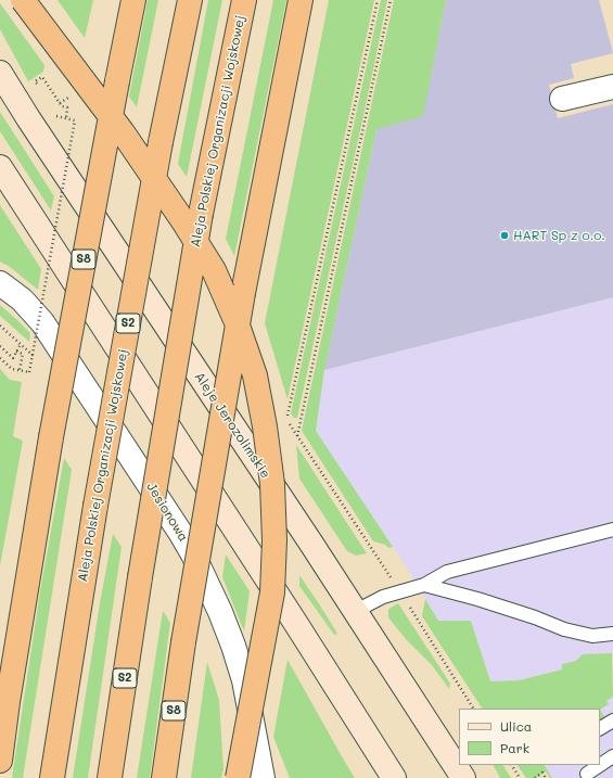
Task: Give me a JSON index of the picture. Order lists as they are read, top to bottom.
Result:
{
  "streets": {
    "highway": ["Aleja Polskiej Organizacji Wojskowej", "S8", "S2"],
    "main road": ["Aleje Jerozolimskie"],
    "street": ["Jesionowa"]
  },
  "places": ["HART Sp z o.o."],
  "legend": ["Ulica", "Park"]
}
